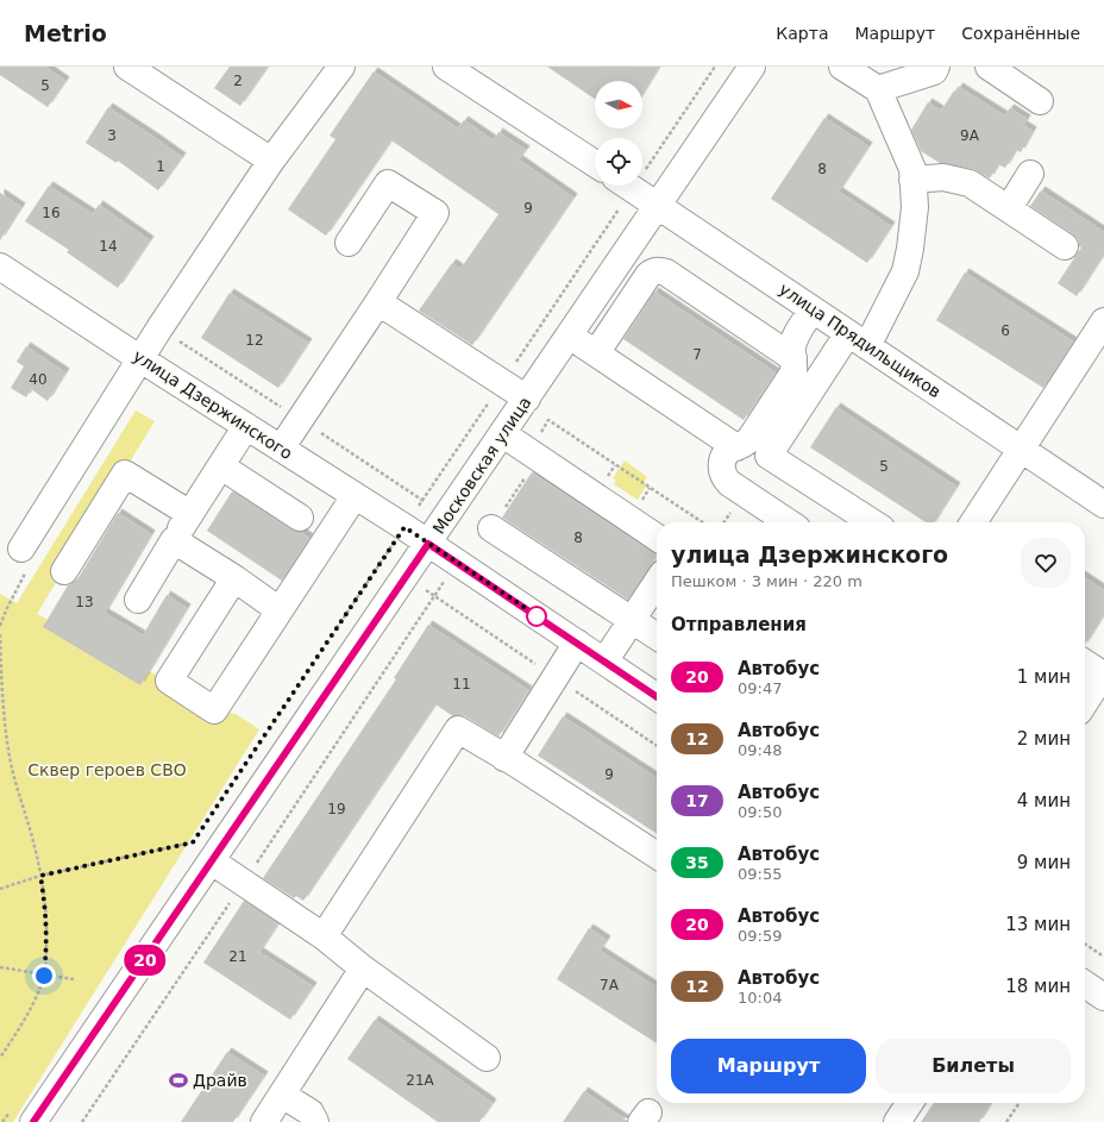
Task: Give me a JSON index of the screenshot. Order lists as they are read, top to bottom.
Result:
{
  "streets": {
    "street": ["улица Прядильщиков", "улица Дзержинского", "Московская улица"]
  },
  "crossings": [
    ["улица Прядильщиков", "Московская улица"],
    ["улица Дзержинского", "Московская улица"]
  ],
  "parks": ["Сквер героев СВО"],
  "places": {
    "sports": ["Драйв"]
  },
  "lines": ["bus line 20"],
  "house_numbers": [
    "2",
    "5",
    "3",
    "9А",
    "1",
    "8",
    "9",
    "16",
    "14",
    "6",
    "12",
    "7",
    "40",
    "5",
    "8",
    "13",
    "11",
    "9",
    "19",
    "21",
    "7А",
    "21А"
  ],
  "north": "right",
  "page": {
    "header": "Metrio",
    "nav": ["Карта", "Маршрут", "Сохранённые"],
    "on_map": "20",
    "heading": [
      ["улица Дзержинского", "Пешком · 3 мин · 220 m"],
      "Отправления"
    ],
    "list": [
      {
        "mark": "20",
        "name": "Автобус",
        "note": "09:47",
        "value": "1 мин"
      },
      {
        "mark": "12",
        "name": "Автобус",
        "note": "09:48",
        "value": "2 мин"
      },
      {
        "mark": "17",
        "name": "Автобус",
        "note": "09:50",
        "value": "4 мин"
      },
      {
        "mark": "35",
        "name": "Автобус",
        "note": "09:55",
        "value": "9 мин"
      },
      {
        "mark": "20",
        "name": "Автобус",
        "note": "09:59",
        "value": "13 мин"
      },
      {
        "mark": "12",
        "name": "Автобус",
        "note": "10:04",
        "value": "18 мин"
      }
    ],
    "buttons": ["Маршрут", "Билеты"]
  }
}
